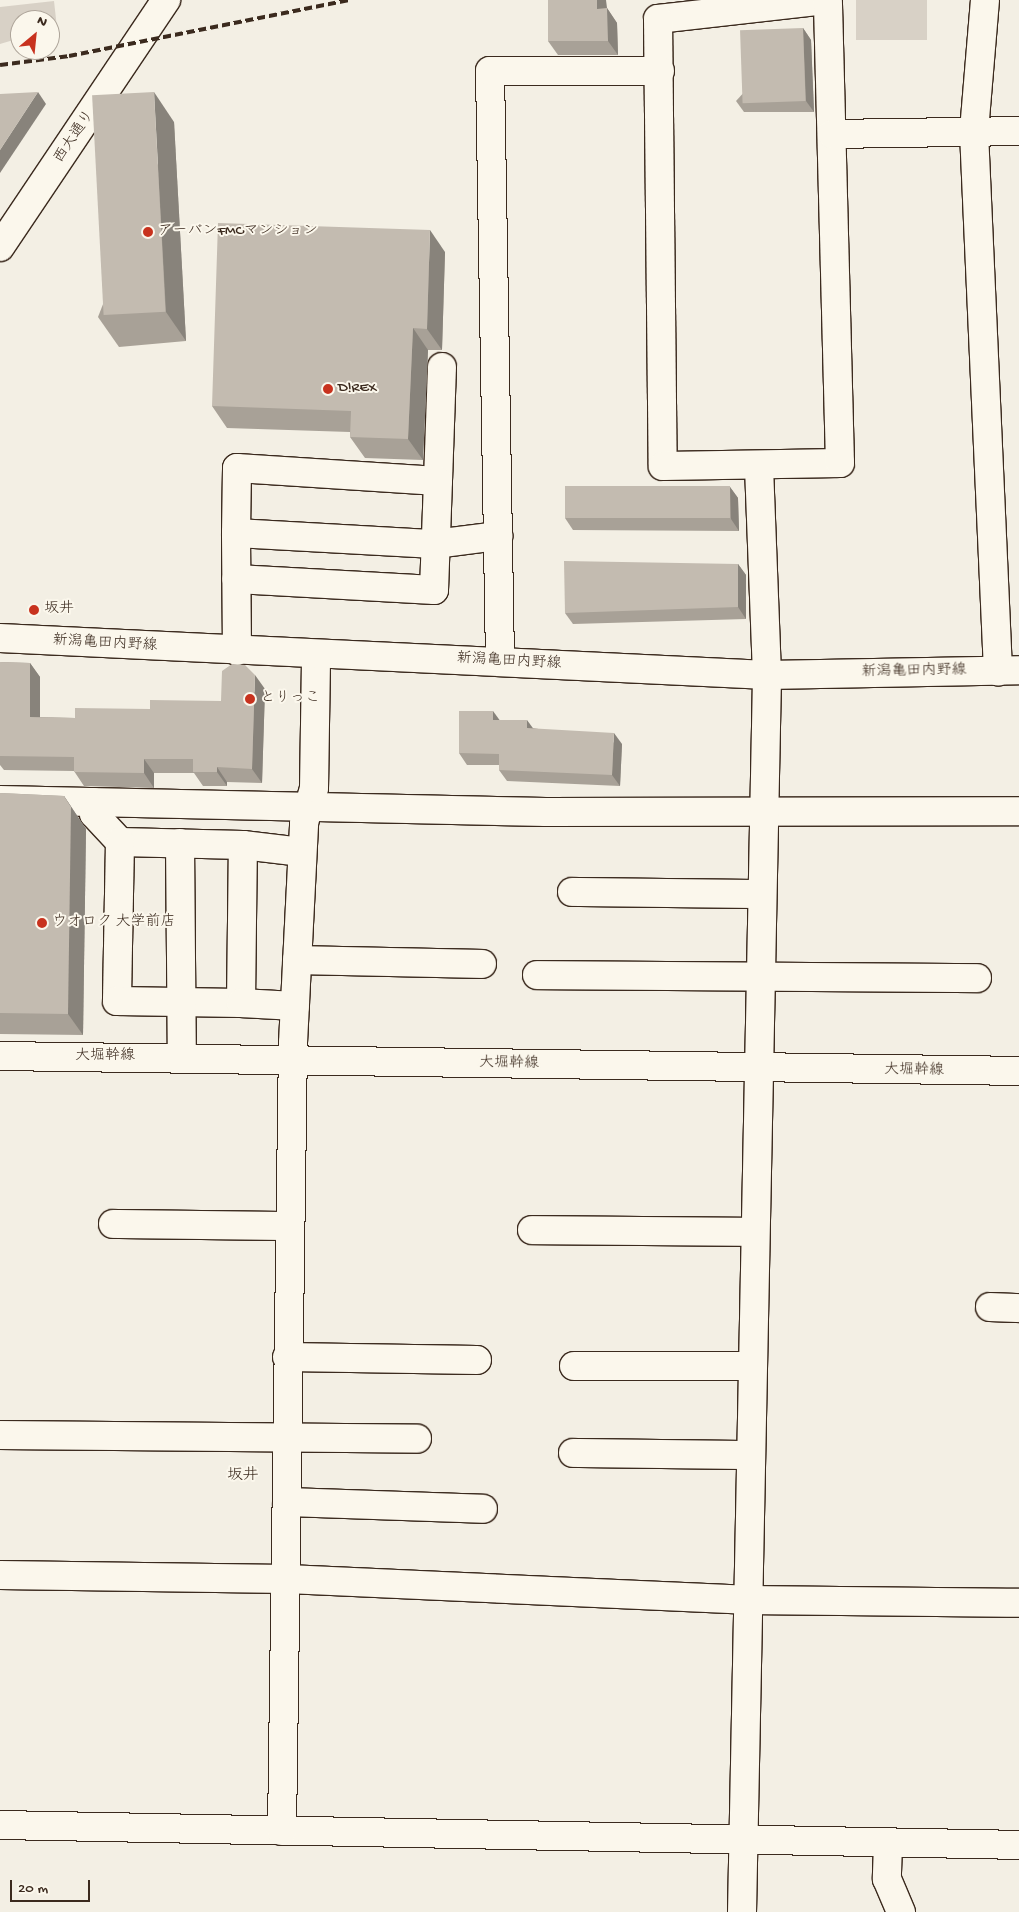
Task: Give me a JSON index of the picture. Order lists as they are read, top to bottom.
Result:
{
  "streets": {
    "street": ["西大通り", "新潟亀田内野線", "大堀幹線"]
  },
  "districts": ["坂井"],
  "places": [
    "アーバンFMCマンション",
    "D!REX",
    "坂井",
    "とりっこ",
    "ウオロク 大学前店"
  ],
  "scale_bar": "20 m",
  "north": "top right"
}
